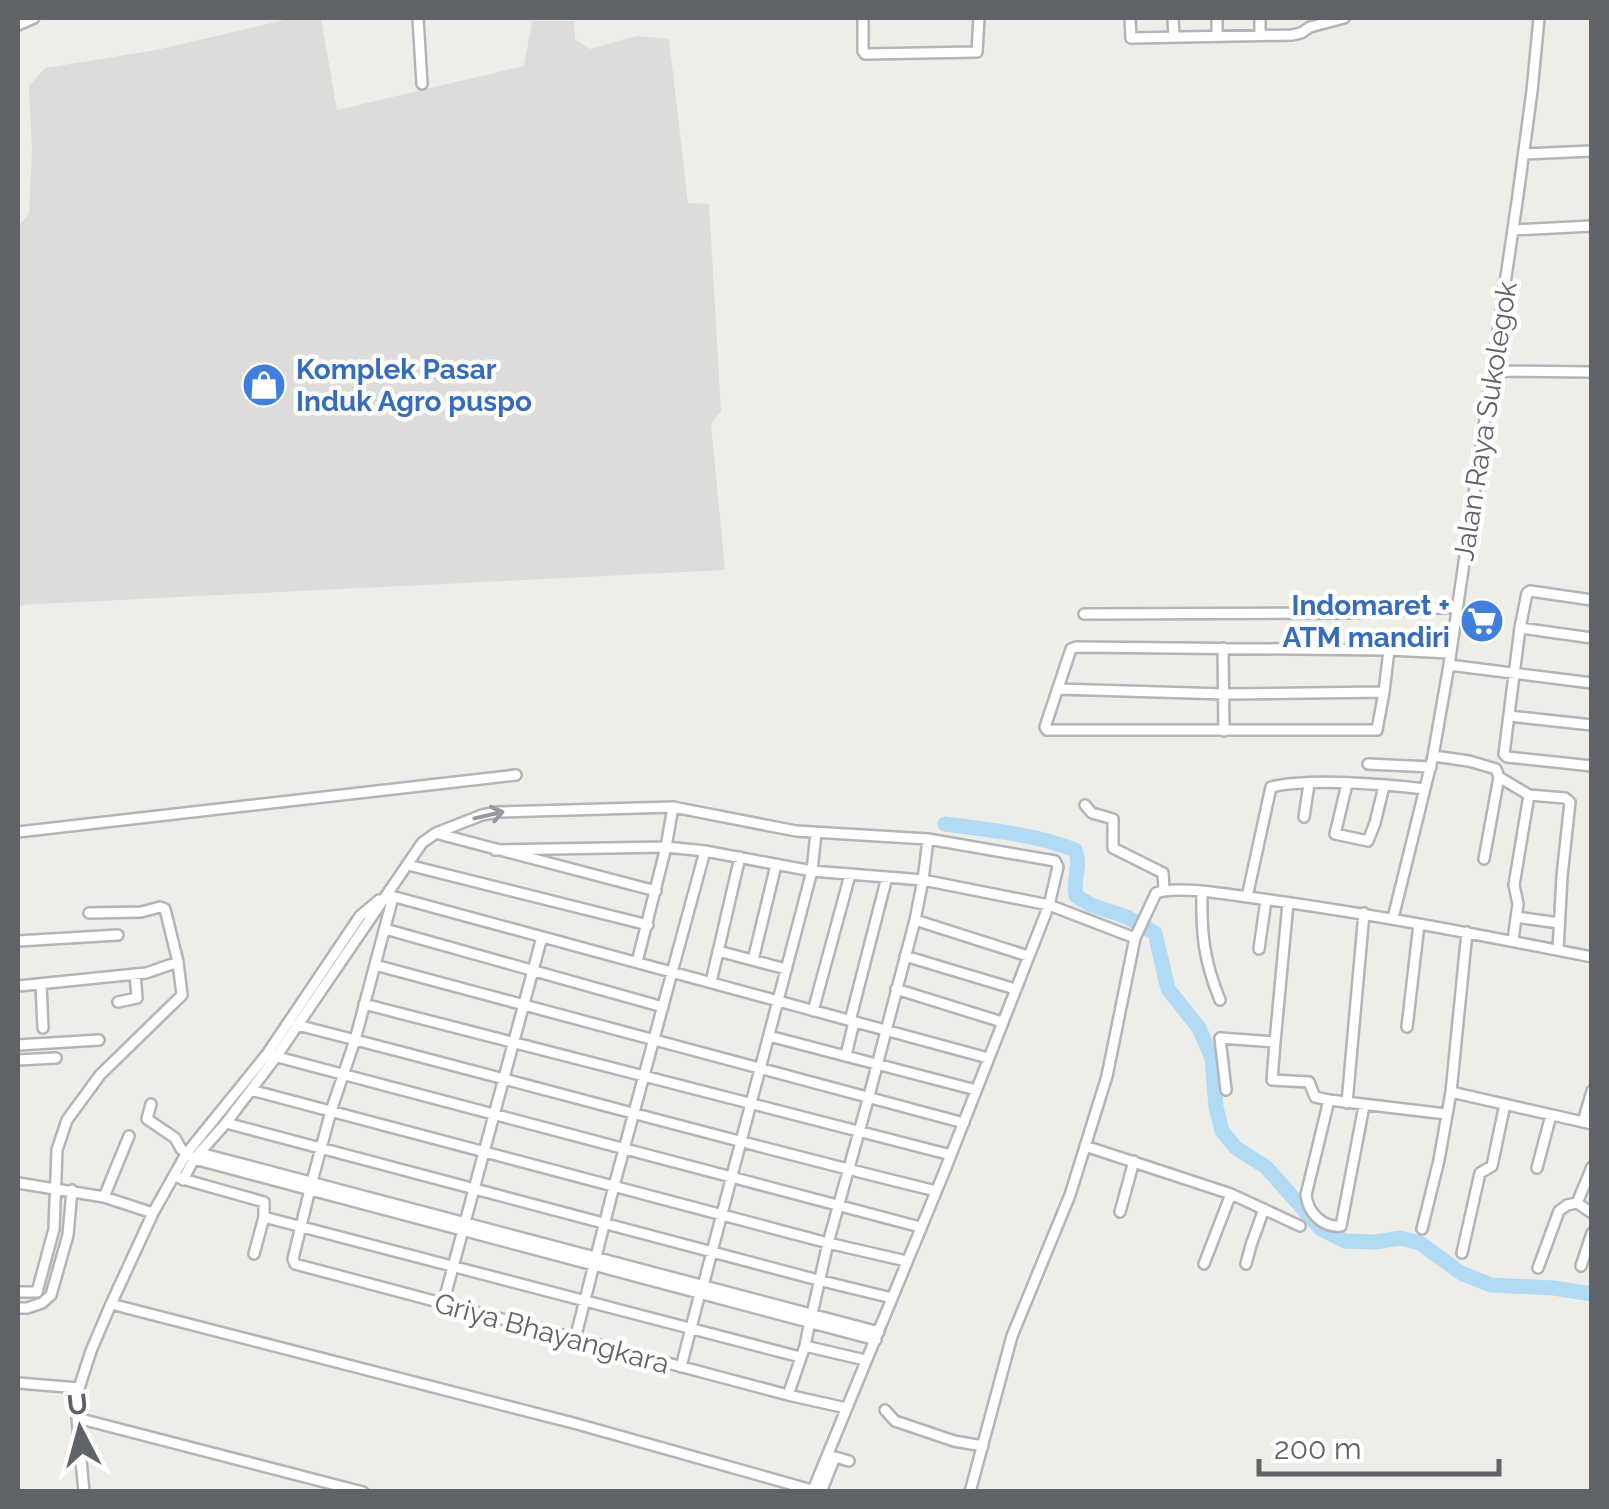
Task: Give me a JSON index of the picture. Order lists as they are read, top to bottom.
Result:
{
  "streets": {
    "street": ["Jalan Raya Sukolegok", "Griya Bhayangkara"]
  },
  "places": {
    "shop": ["Komplek Pasar Induk Agro puspo"],
    "supermarket": ["Indomaret + ATM mandiri"]
  },
  "scale_bar": "200 m",
  "north": "top"
}
